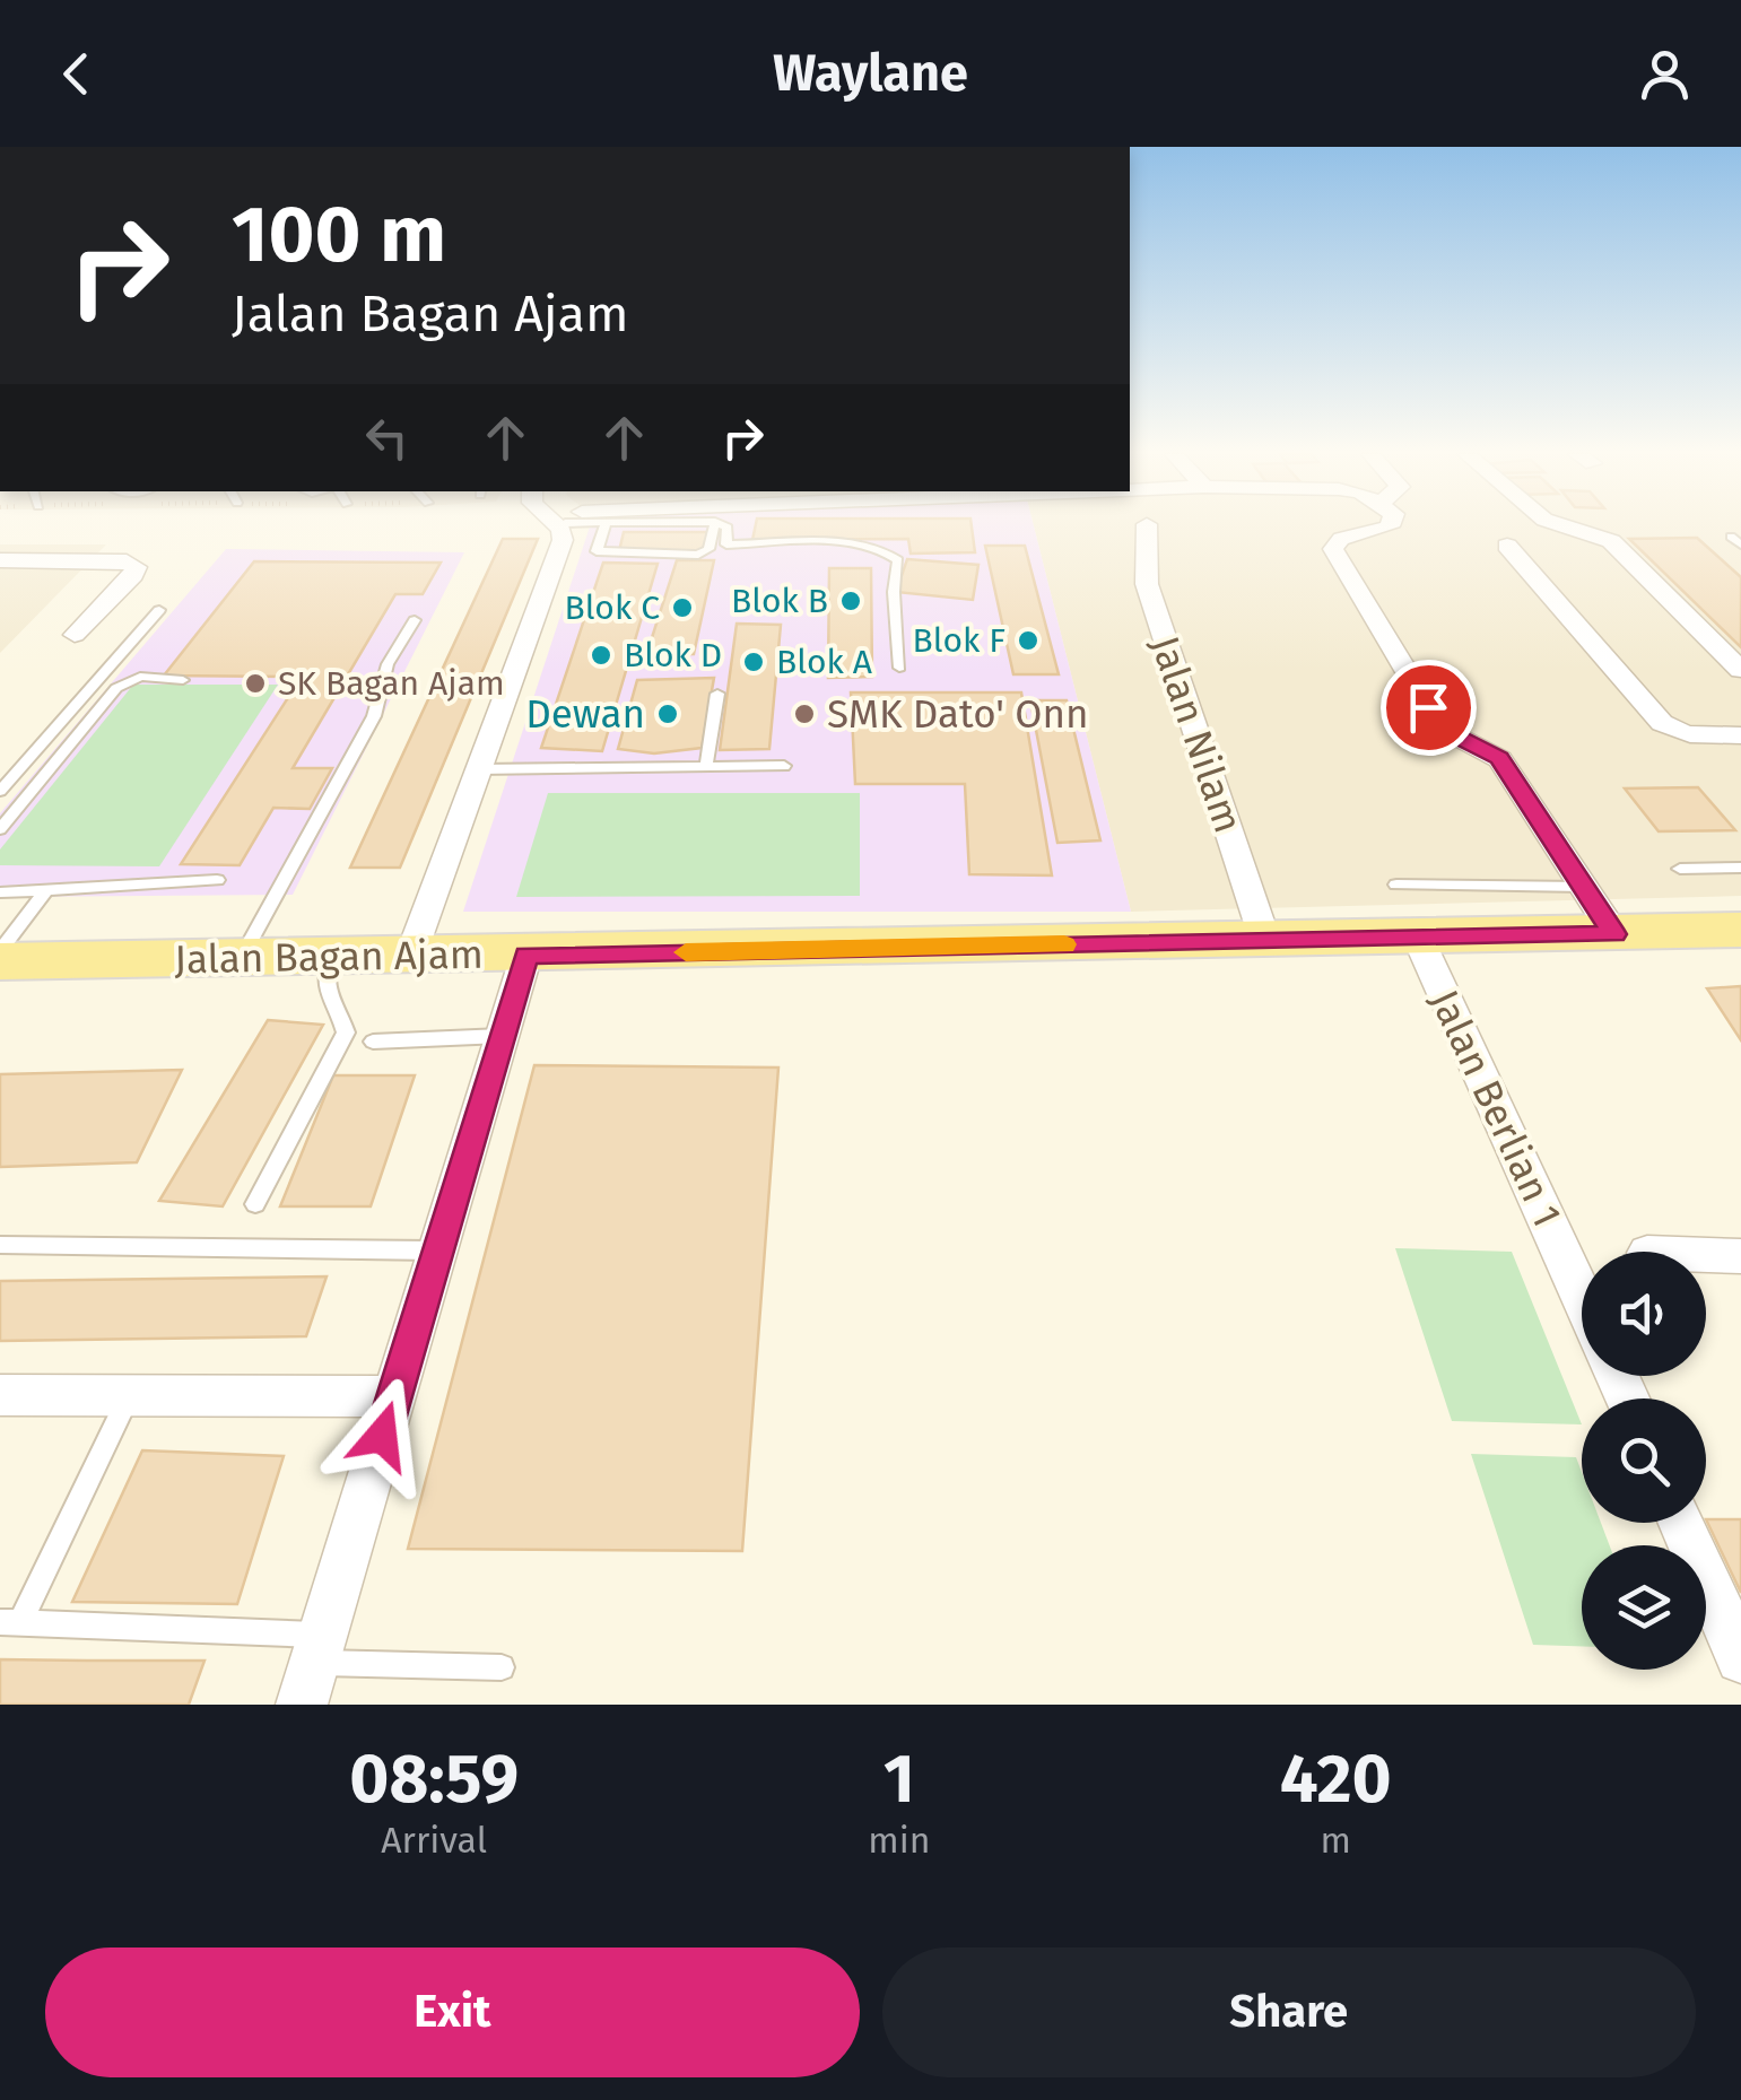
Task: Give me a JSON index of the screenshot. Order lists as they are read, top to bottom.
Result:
{
  "streets": {
    "main road": ["Jalan Bagan Ajam"],
    "street": ["Jalan Nilam", "Jalan Berlian 1"]
  },
  "crossings": [
    ["Jalan Nilam", "Jalan Bagan Ajam"],
    ["Jalan Bagan Ajam", "Jalan Berlian 1"]
  ],
  "places": [
    "Blok B",
    "Blok C",
    "Blok F",
    "Blok D",
    "Blok A",
    "SK Bagan Ajam",
    "Dewan",
    "SMK Dato' Onn"
  ],
  "page": {
    "header": "Waylane",
    "turn": ["100 m", "Jalan Bagan Ajam"],
    "eta": [
      "08:59",
      "Arrival",
      "1",
      "min",
      "420",
      "m"
    ],
    "buttons": ["Exit", "Share"]
  }
}
